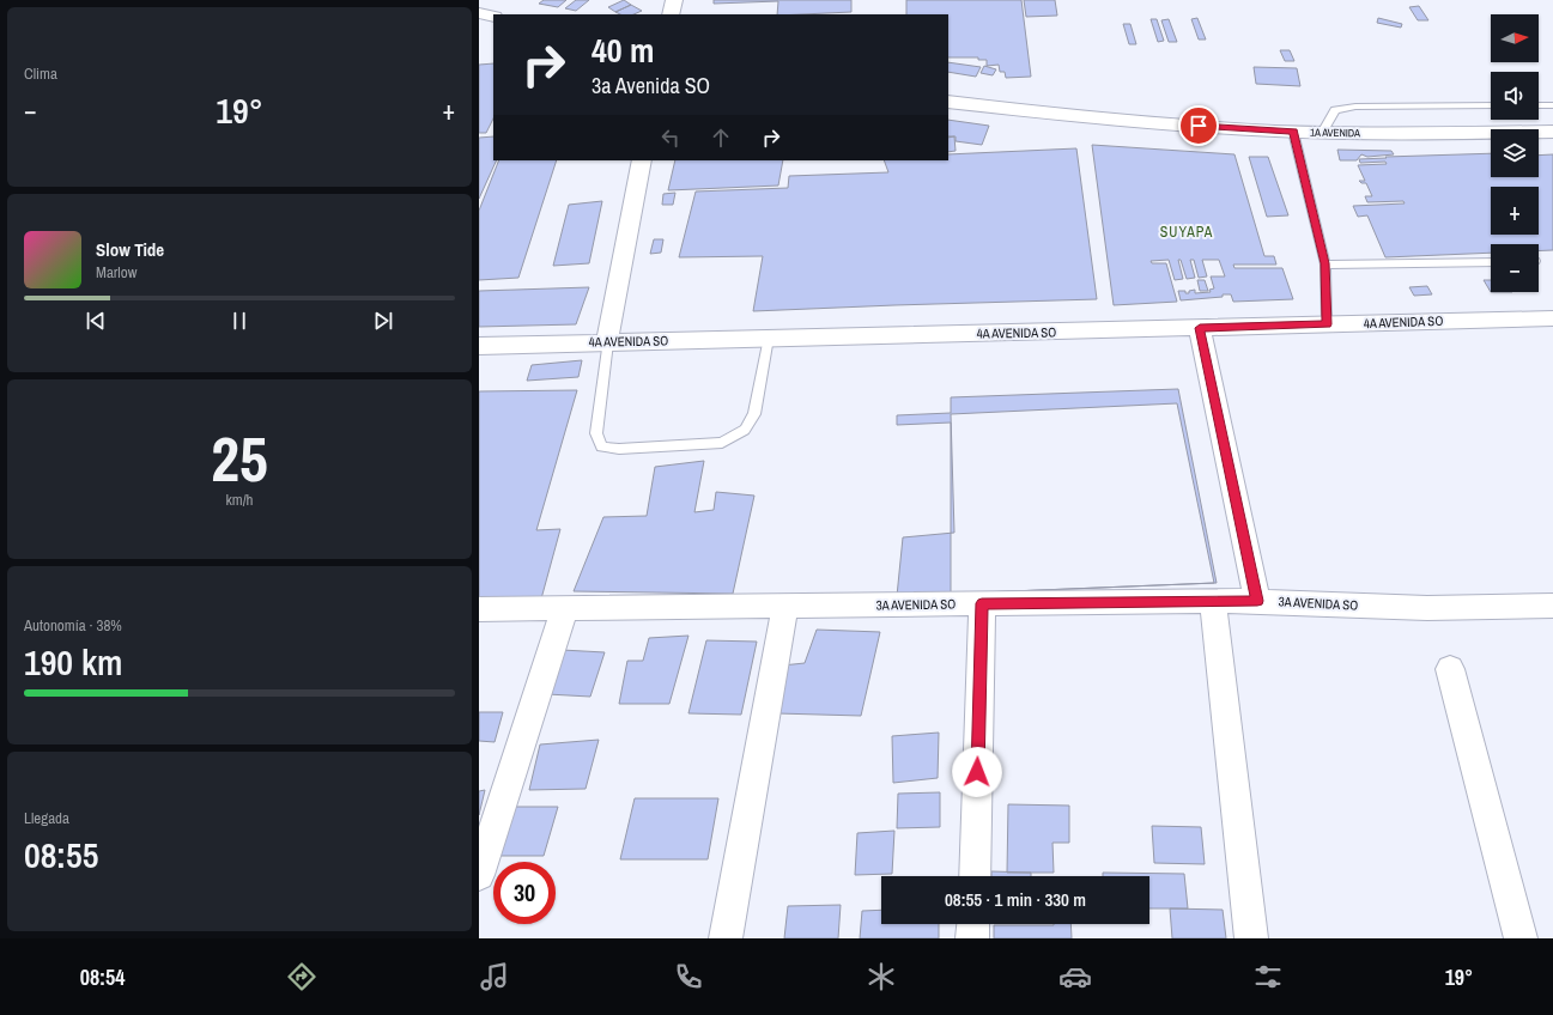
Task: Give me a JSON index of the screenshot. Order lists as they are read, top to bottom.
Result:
{
  "streets": {
    "street": ["1A AVENIDA", "4A AVENIDA SO", "3A AVENIDA SO"]
  },
  "districts": ["SUYAPA"],
  "north": "right",
  "page": {
    "tile": [
      "Clima",
      ["25", "km/h"],
      ["Autonomía · 38%", "190 km"],
      ["Llegada", "08:55"]
    ],
    "map_buttons": ["+", "−"],
    "turn": ["40 m", "3a Avenida SO"],
    "heat": ["−", "19°", "+"],
    "song": ["Slow Tide", "Marlow"],
    "limit": "30",
    "trip": "08:55 · 1 min · 330 m",
    "tabs": ["08:54", "19°"]
  }
}
